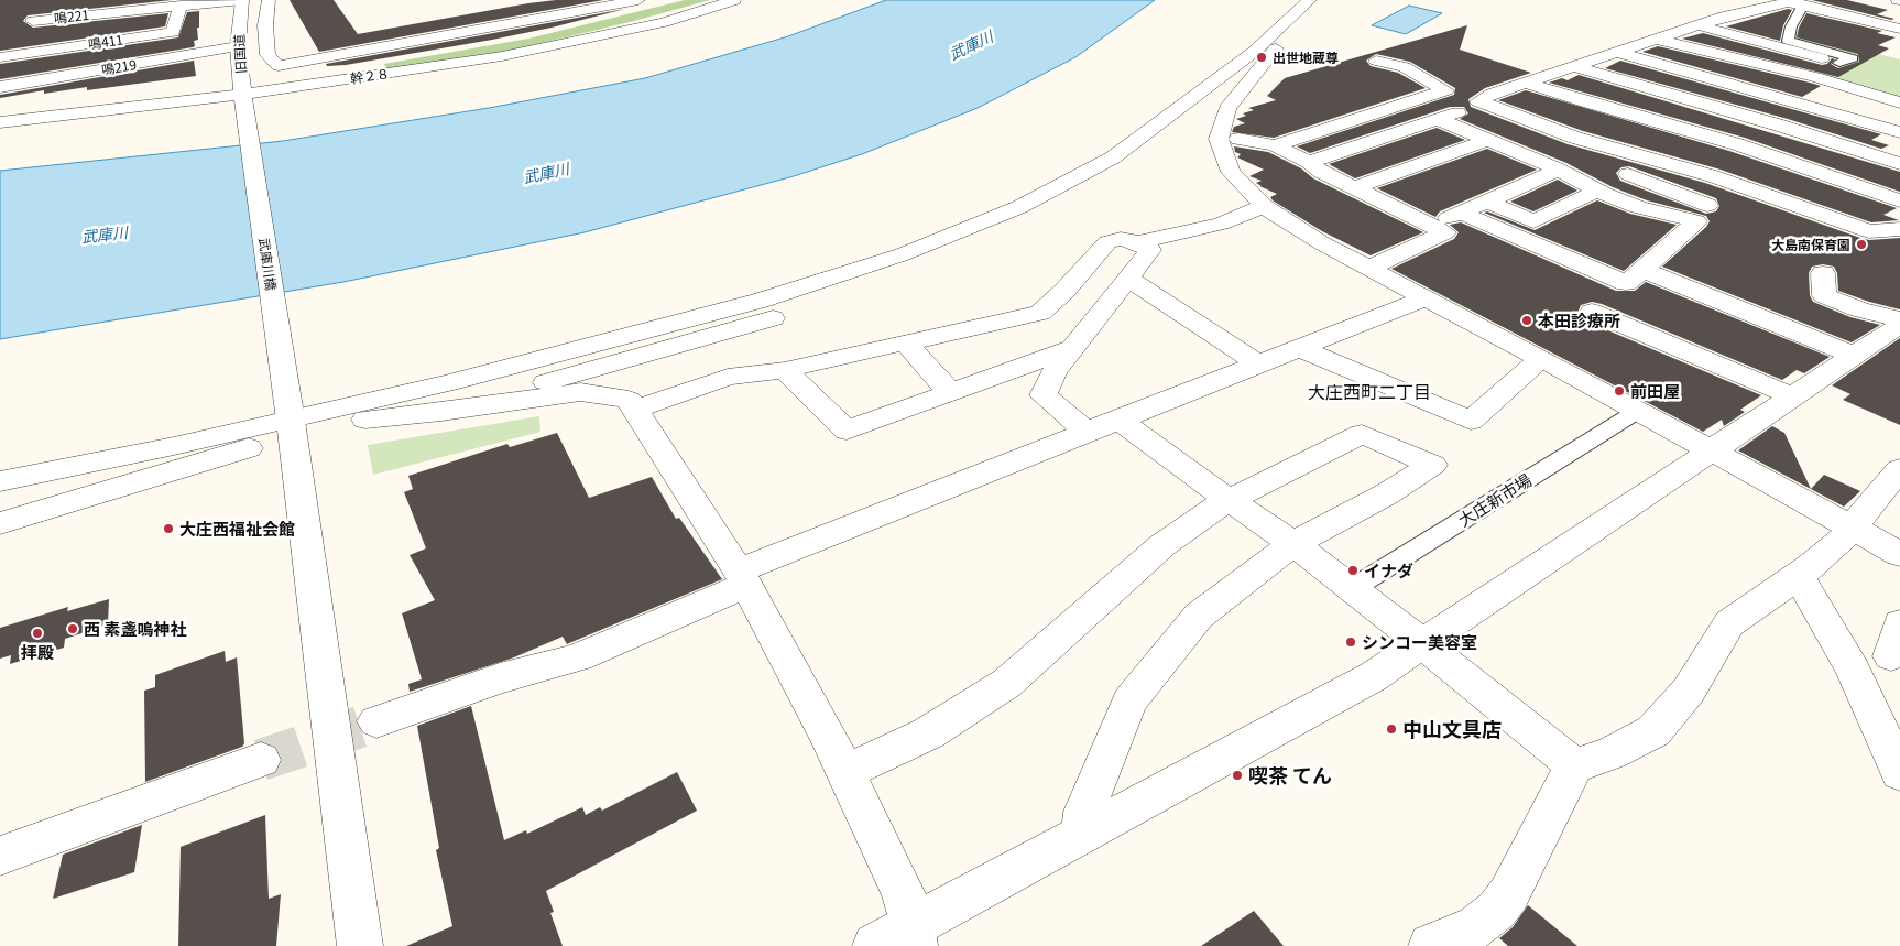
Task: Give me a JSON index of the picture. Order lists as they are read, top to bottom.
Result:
{
  "streets": {
    "street": [
      "鳴221",
      "鳴411",
      "旧国道",
      "鳴219",
      "幹２８",
      "武庫川橋",
      "大庄新市場"
    ]
  },
  "crossings": [
    ["鳴221", "鳴411"],
    ["鳴221", "旧国道"],
    ["旧国道", "鳴219"],
    ["旧国道", "幹２８"],
    ["旧国道", "武庫川橋"],
    ["幹２８", "武庫川橋"]
  ],
  "districts": ["大庄西町二丁目"],
  "water": ["武庫川"],
  "places": [
    "出世地蔵尊",
    "大島南保育園",
    "本田診療所",
    "前田屋",
    "大庄西福祉会館",
    "イナダ",
    "西 素盞嗚神社",
    "拝殿",
    "シンコー美容室",
    "中山文具店",
    "喫茶 てん"
  ]
}
